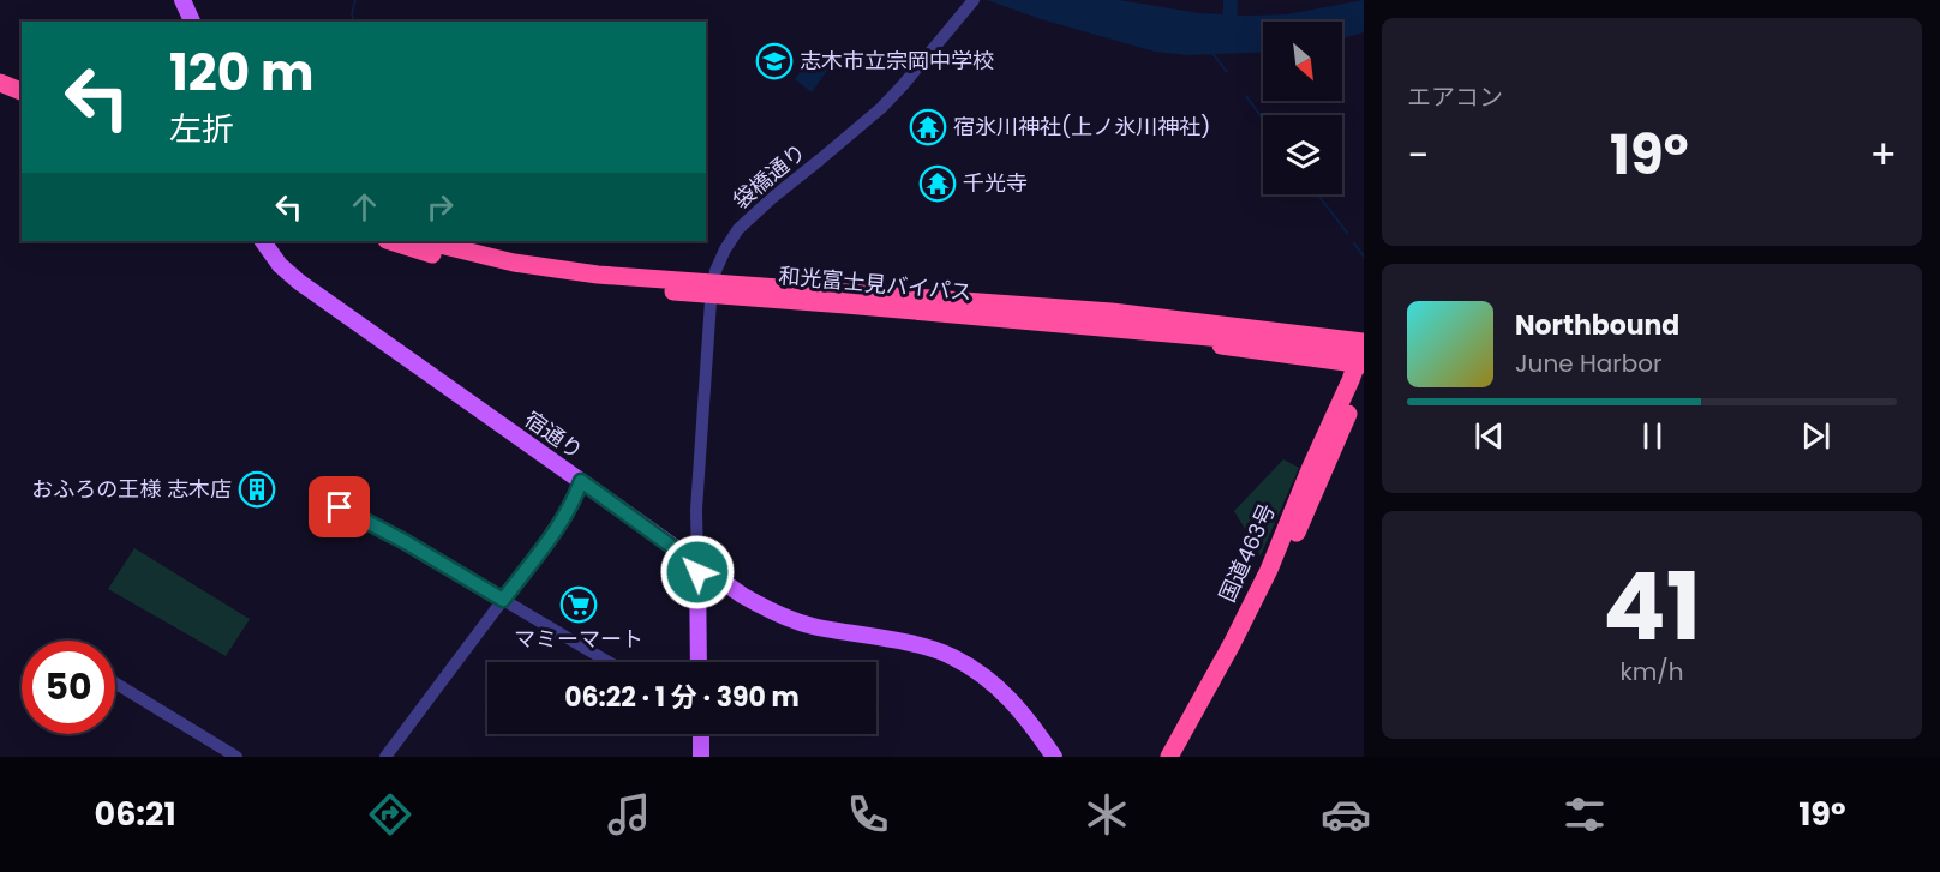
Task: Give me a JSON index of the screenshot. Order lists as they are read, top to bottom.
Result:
{
  "streets": {
    "highway": ["和光富士見バイパス", "国道463号"],
    "main road": ["宿通り"],
    "street": ["袋橋通り"]
  },
  "crossings": [
    ["袋橋通り", "和光富士見バイパス"],
    ["袋橋通り", "宿通り"],
    ["和光富士見バイパス", "国道463号"]
  ],
  "places": {
    "school or university": ["志木市立宗岡中学校"],
    "temple": ["宿氷川神社(上ノ氷川神社)", "千光寺"],
    "building": ["おふろの王様 志木店"],
    "supermarket": ["マミーマート"]
  },
  "north": "bottom right",
  "page": {
    "tile": [
      "エアコン",
      ["41", "km/h"]
    ],
    "turn": ["120 m", "左折"],
    "heat": ["−", "19°", "+"],
    "song": ["Northbound", "June Harbor"],
    "limit": "50",
    "trip": "06:22 · 1 分 · 390 m",
    "tabs": ["06:21", "19°"]
  }
}
